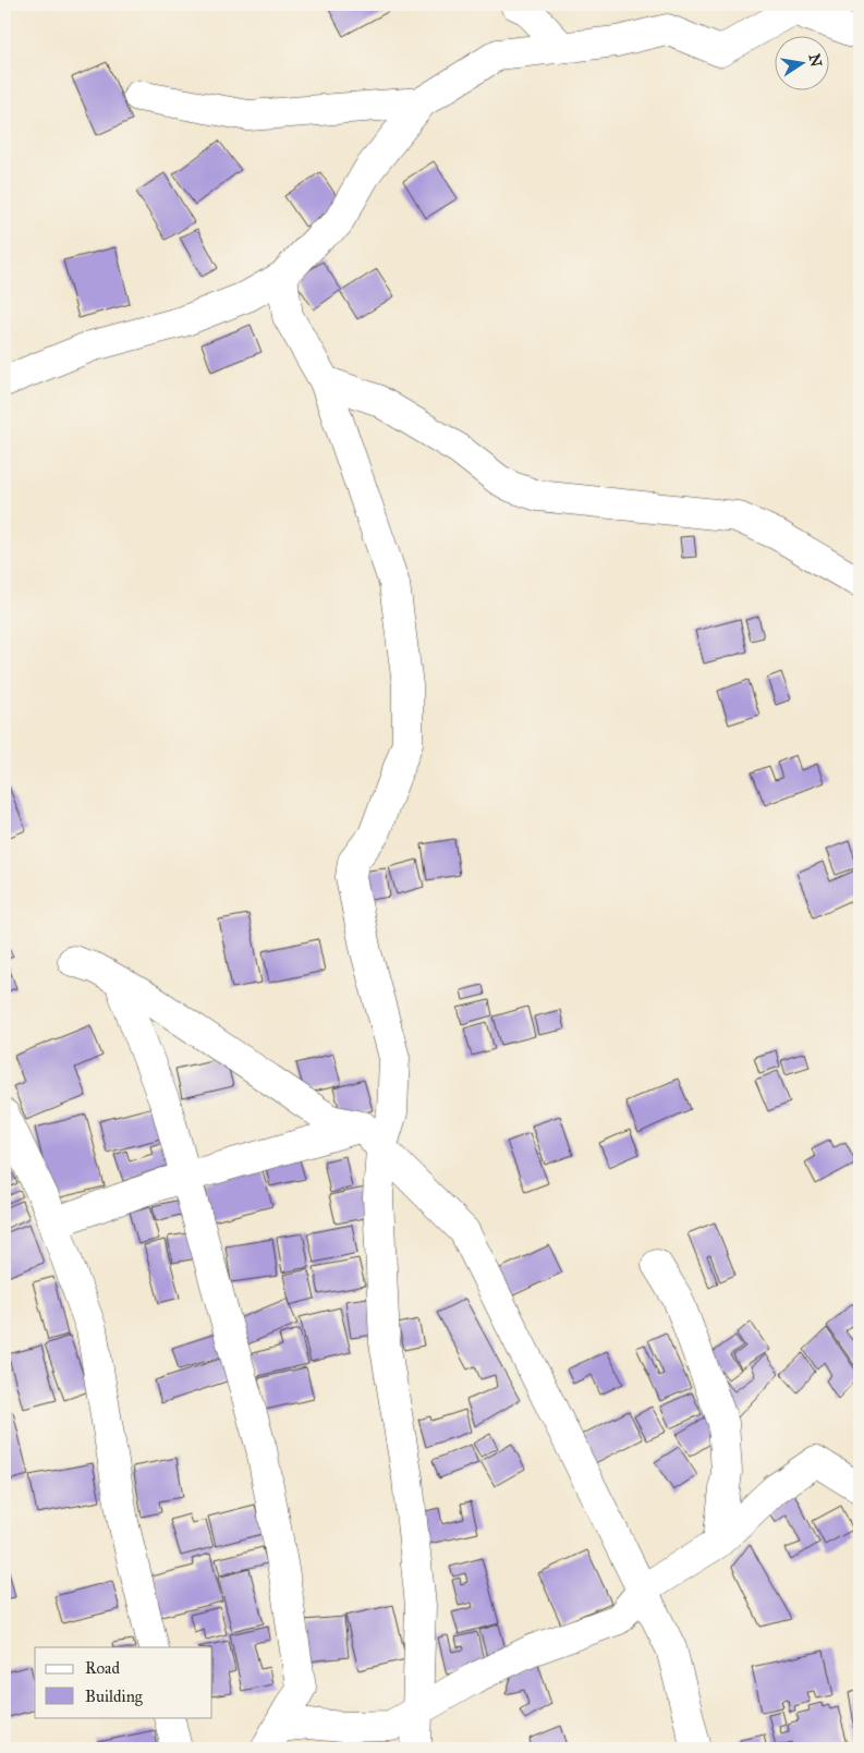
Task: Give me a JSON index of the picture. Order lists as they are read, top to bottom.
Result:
{
  "legend": ["Road", "Building"],
  "north": "right"
}
